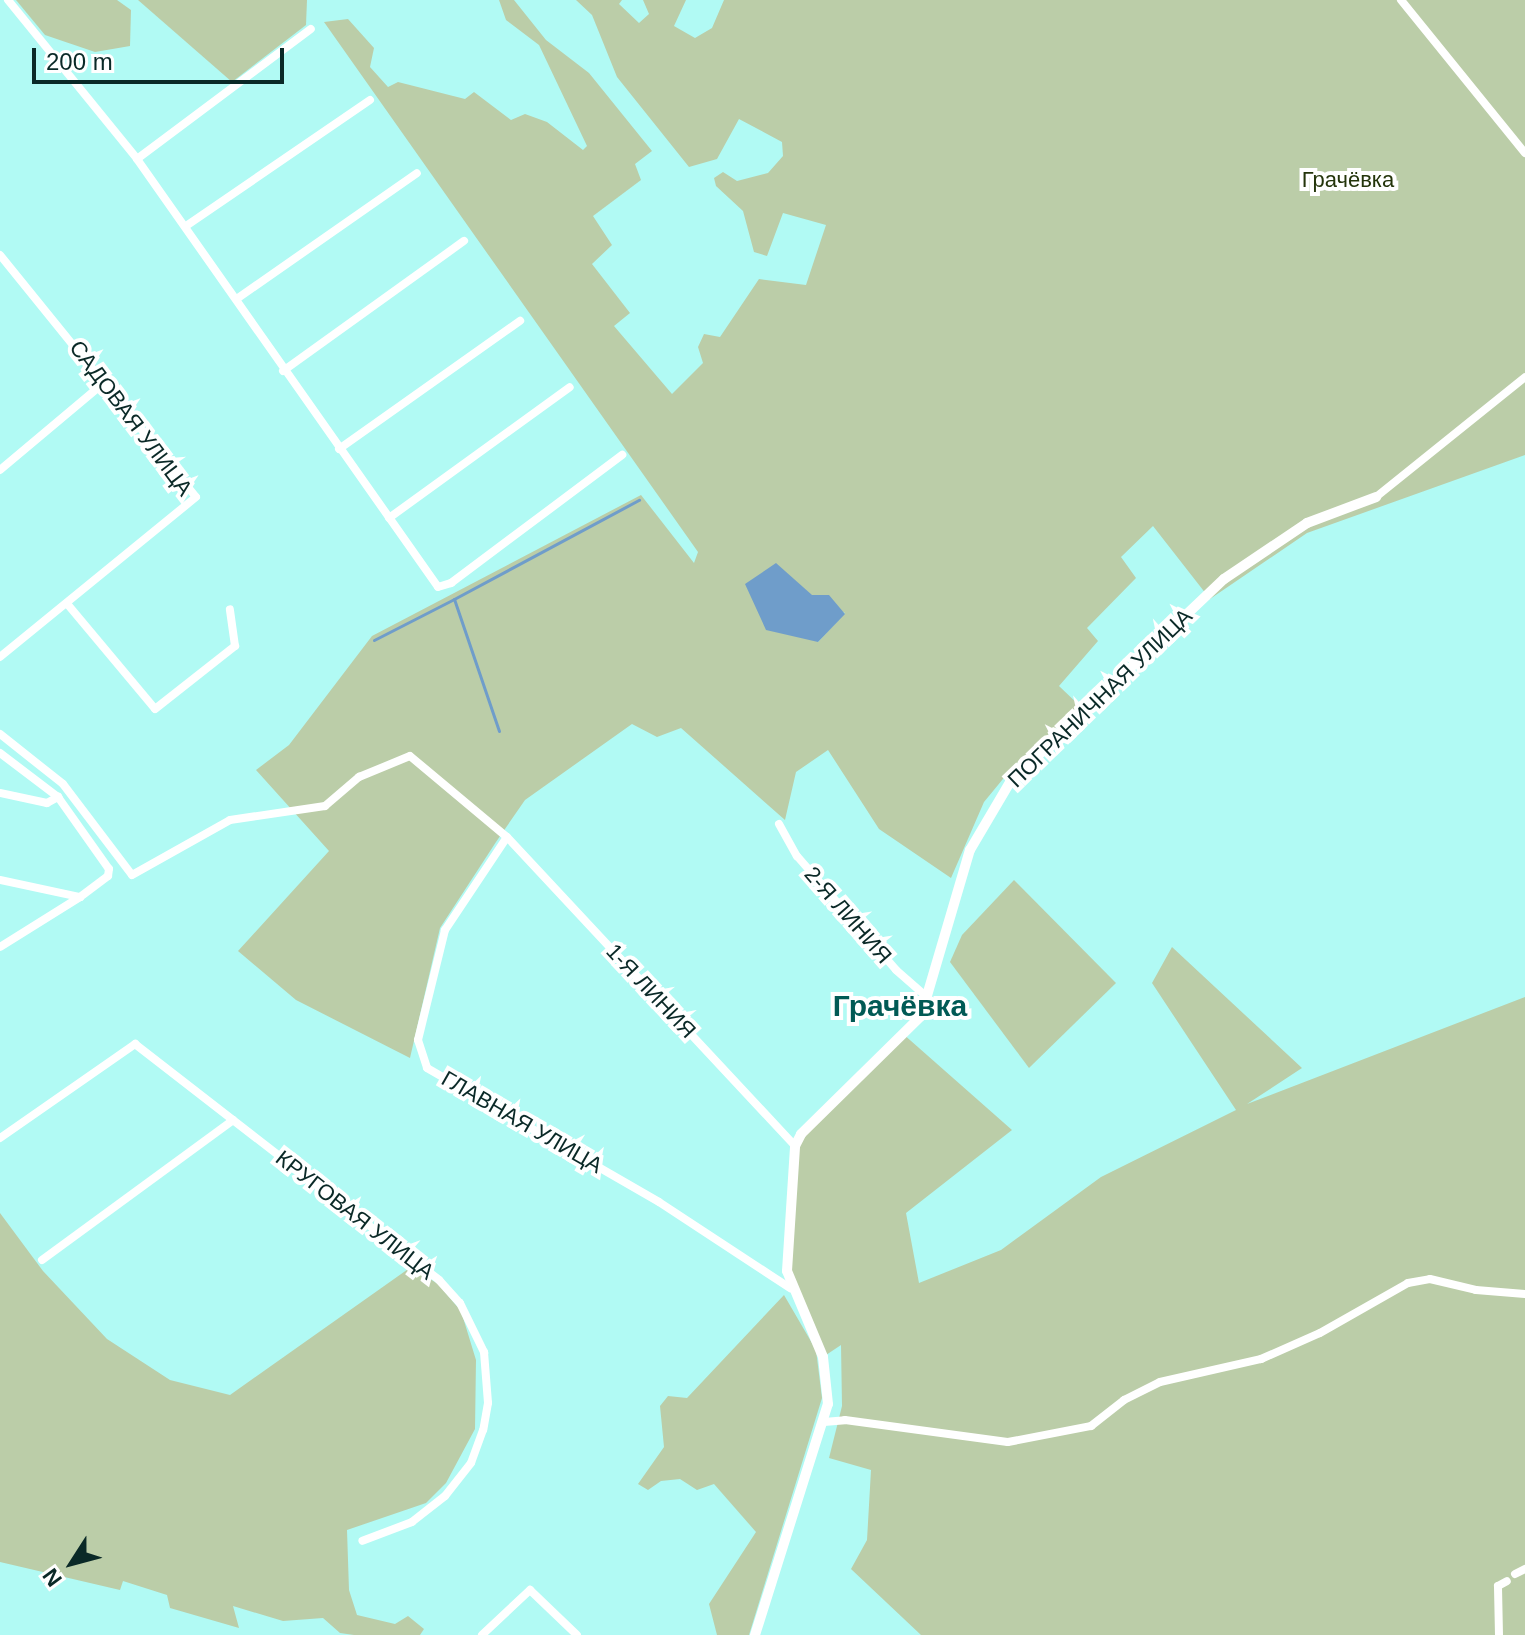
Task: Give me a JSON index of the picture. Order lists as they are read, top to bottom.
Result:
{
  "streets": {
    "street": [
      "САДОВАЯ УЛИЦА",
      "ПОГРАНИЧНАЯ УЛИЦА",
      "2-Я ЛИНИЯ",
      "1-Я ЛИНИЯ",
      "ГЛАВНАЯ УЛИЦА",
      "КРУГОВАЯ УЛИЦА"
    ]
  },
  "crossings": [
    ["ПОГРАНИЧНАЯ УЛИЦА", "2-Я ЛИНИЯ"],
    ["ПОГРАНИЧНАЯ УЛИЦА", "1-Я ЛИНИЯ"],
    ["ПОГРАНИЧНАЯ УЛИЦА", "ГЛАВНАЯ УЛИЦА"],
    ["1-Я ЛИНИЯ", "ГЛАВНАЯ УЛИЦА"]
  ],
  "districts": ["Грачёвка"],
  "parks": ["Грачёвка"],
  "scale_bar": "200 m",
  "north": "bottom left"
}
